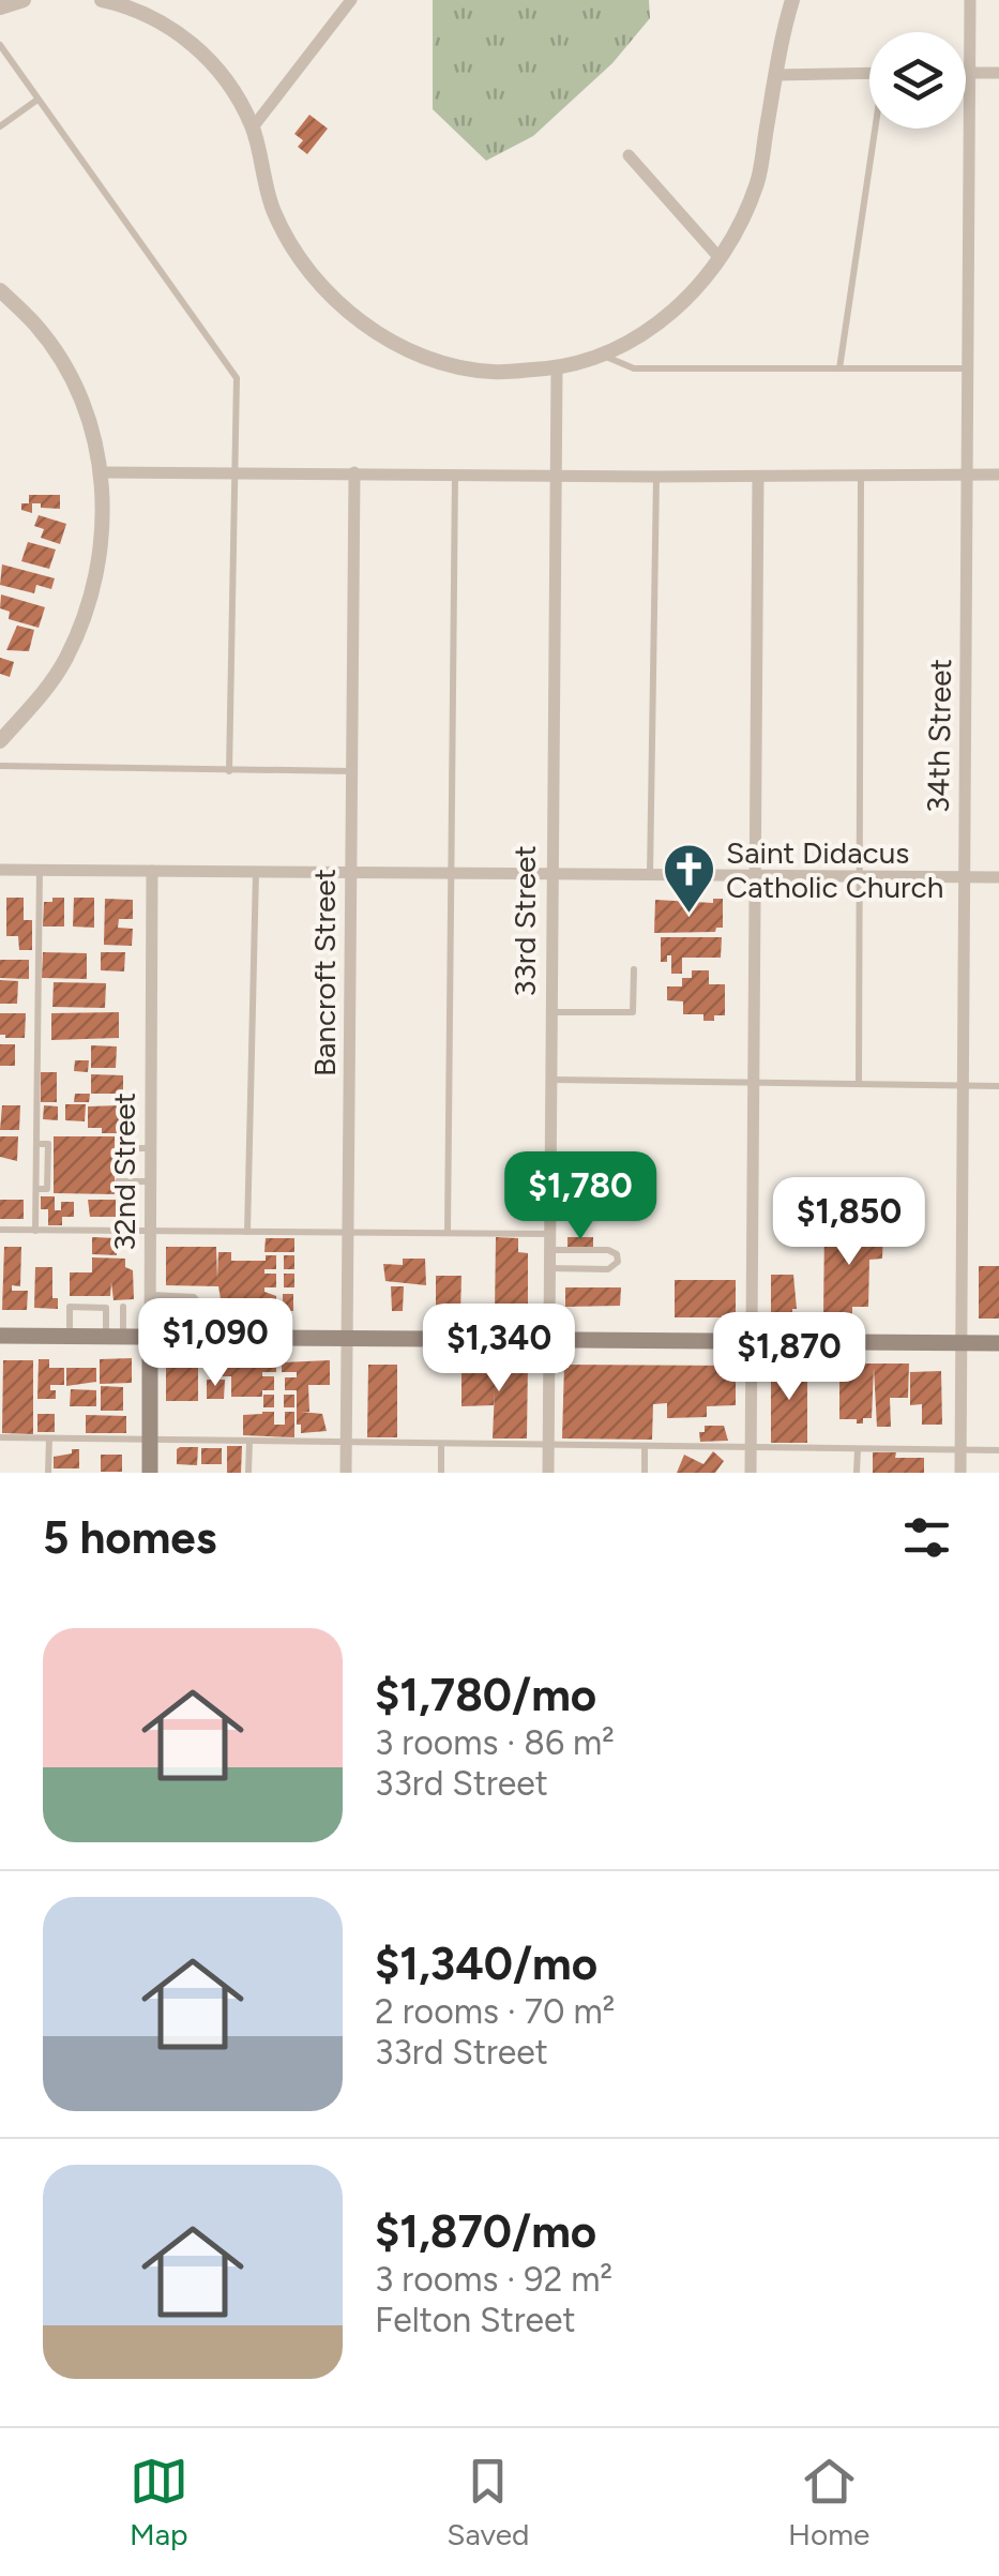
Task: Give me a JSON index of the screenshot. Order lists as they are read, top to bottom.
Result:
{
  "streets": {
    "main road": ["32nd Street"],
    "street": ["34th Street", "33rd Street", "Bancroft Street"]
  },
  "places": {
    "church": ["Saint Didacus Catholic Church"]
  },
  "page": {
    "price": [
      "$1,780",
      "$1,850",
      "$1,090",
      "$1,340",
      "$1,870"
    ],
    "heading": "5 homes",
    "list": [
      {
        "name": "$1,780/mo",
        "note": "3 rooms · 86 m² · 33rd Street"
      },
      {
        "name": "$1,340/mo",
        "note": "2 rooms · 70 m² · 33rd Street"
      },
      {
        "name": "$1,870/mo",
        "note": "3 rooms · 92 m² · Felton Street"
      }
    ],
    "tabs": ["Map", "Saved", "Home"]
  }
}
